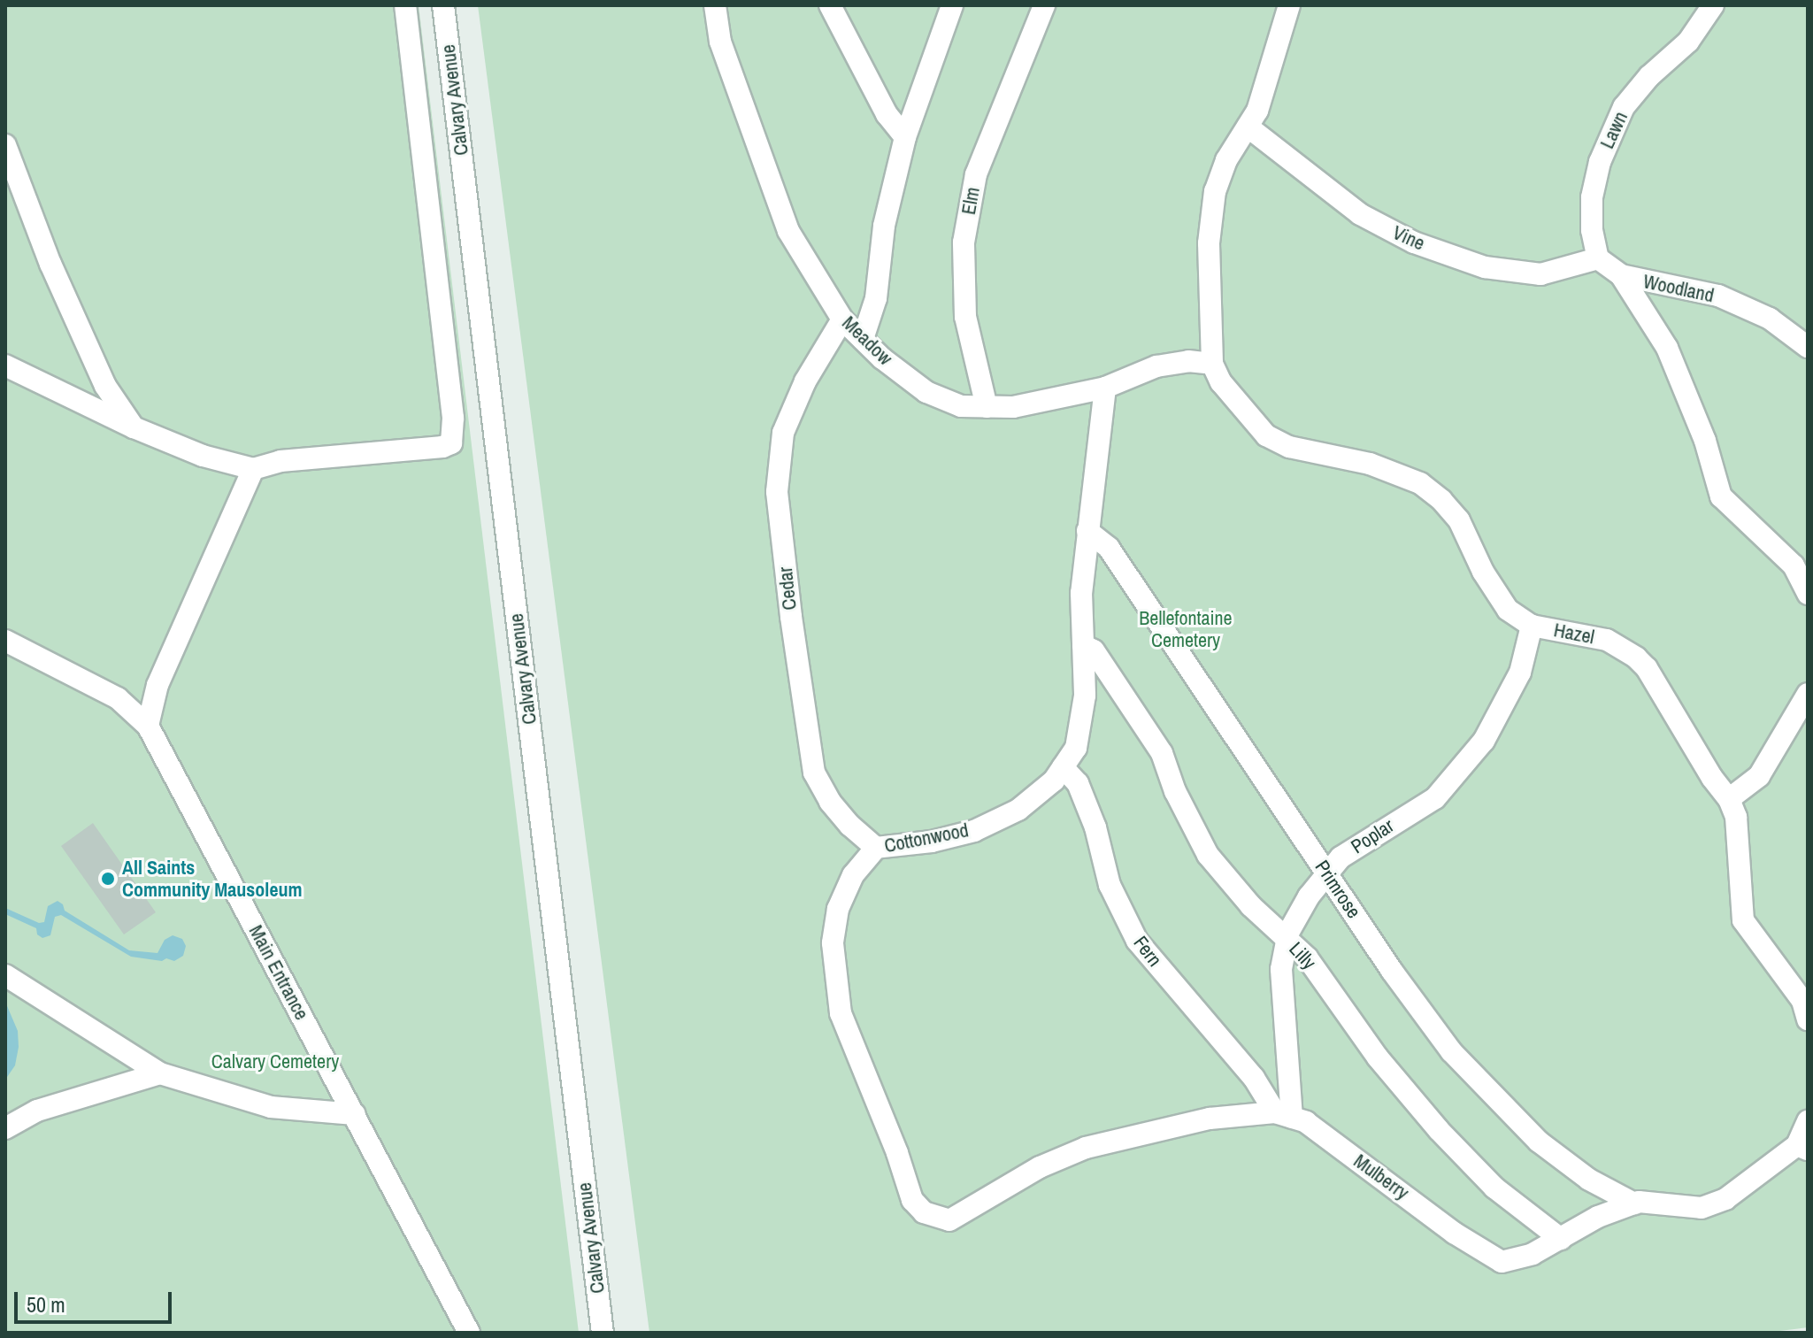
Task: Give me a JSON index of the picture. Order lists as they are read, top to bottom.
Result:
{
  "streets": {
    "street": [
      "Calvary Avenue",
      "Lawn",
      "Elm",
      "Vine",
      "Woodland",
      "Meadow",
      "Cedar",
      "Hazel",
      "Poplar",
      "Cottonwood",
      "Primrose",
      "Fern",
      "Lilly",
      "Main Entrance",
      "Mulberry"
    ]
  },
  "crossings": [
    ["Lawn", "Vine"],
    ["Elm", "Meadow"],
    ["Meadow", "Cedar"],
    ["Meadow", "Hazel"],
    ["Meadow", "Cottonwood"],
    ["Cedar", "Cottonwood"],
    ["Hazel", "Poplar"],
    ["Poplar", "Cottonwood"],
    ["Poplar", "Primrose"],
    ["Poplar", "Fern"],
    ["Poplar", "Lilly"],
    ["Poplar", "Mulberry"],
    ["Cottonwood", "Primrose"],
    ["Cottonwood", "Fern"],
    ["Cottonwood", "Lilly"],
    ["Cottonwood", "Mulberry"],
    ["Primrose", "Mulberry"],
    ["Fern", "Mulberry"],
    ["Lilly", "Mulberry"]
  ],
  "parks": ["Bellefontaine Cemetery", "Calvary Cemetery"],
  "places": ["All Saints Community Mausoleum"],
  "scale_bar": "50 m"
}
